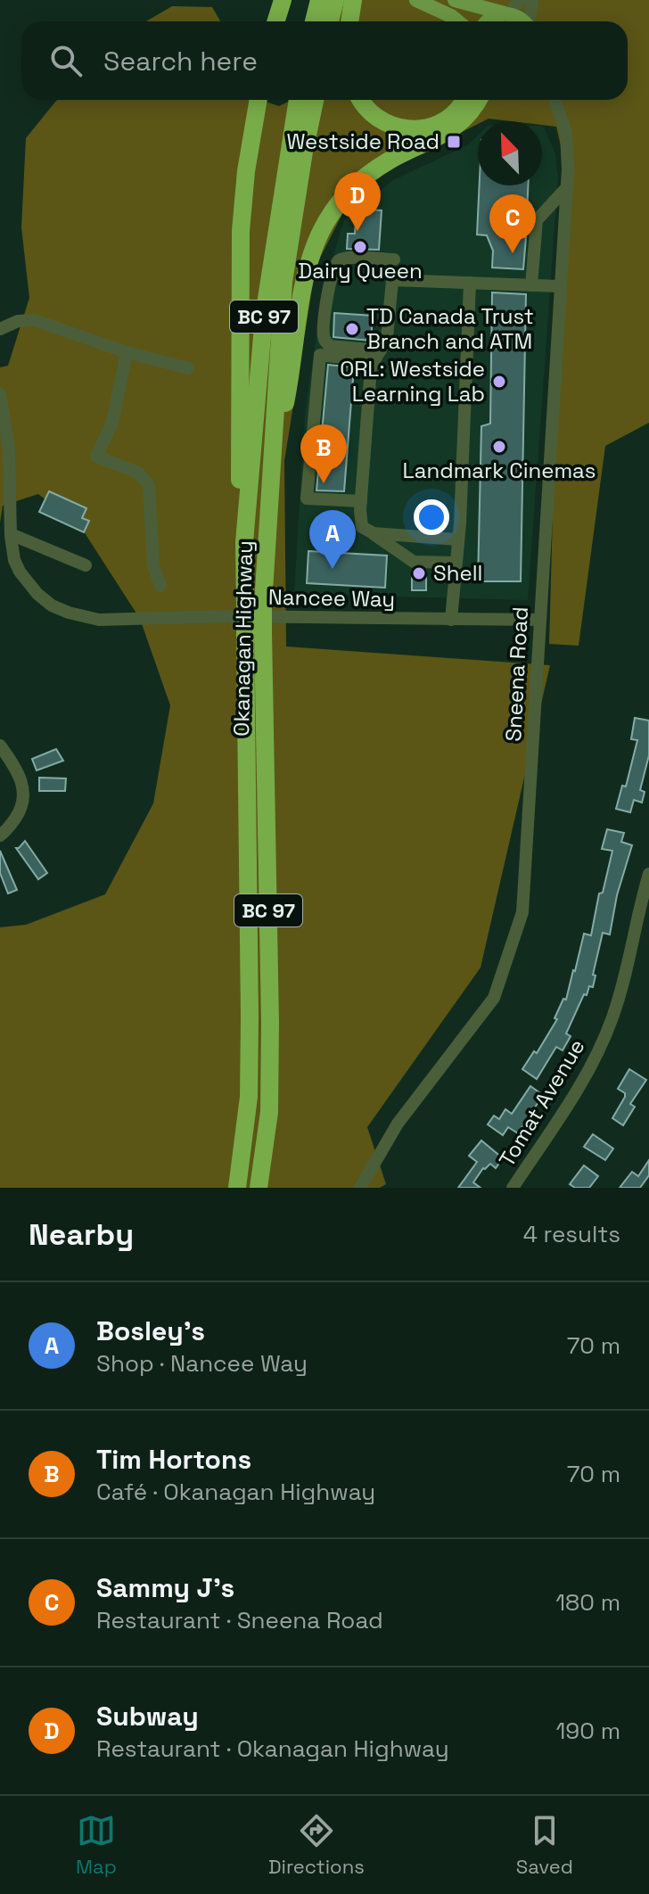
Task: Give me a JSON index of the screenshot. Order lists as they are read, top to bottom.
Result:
{
  "streets": {
    "highway": ["BC 97", "Okanagan Highway"],
    "street": ["Nancee Way", "Sneena Road", "Tomat Avenue"]
  },
  "crossings": [
    ["Nancee Way", "Sneena Road"]
  ],
  "places": {
    "transit": ["Westside Road"],
    "other": [
      "Dairy Queen",
      "TD Canada Trust Branch and ATM",
      "ORL: Westside Learning Lab",
      "Landmark Cinemas",
      "Shell"
    ]
  },
  "north": "top left",
  "page": {
    "search": "Search here",
    "pins": [
      "D",
      "C",
      "B",
      "A"
    ],
    "heading": ["Nearby", "4 results"],
    "list": [
      {
        "mark": "A",
        "name": "Bosley's",
        "note": "Shop · Nancee Way",
        "value": "70 m"
      },
      {
        "mark": "B",
        "name": "Tim Hortons",
        "note": "Café · Okanagan Highway",
        "value": "70 m"
      },
      {
        "mark": "C",
        "name": "Sammy J’s",
        "note": "Restaurant · Sneena Road",
        "value": "180 m"
      },
      {
        "mark": "D",
        "name": "Subway",
        "note": "Restaurant · Okanagan Highway",
        "value": "190 m"
      }
    ],
    "nav": ["Map", "Directions", "Saved"]
  }
}
